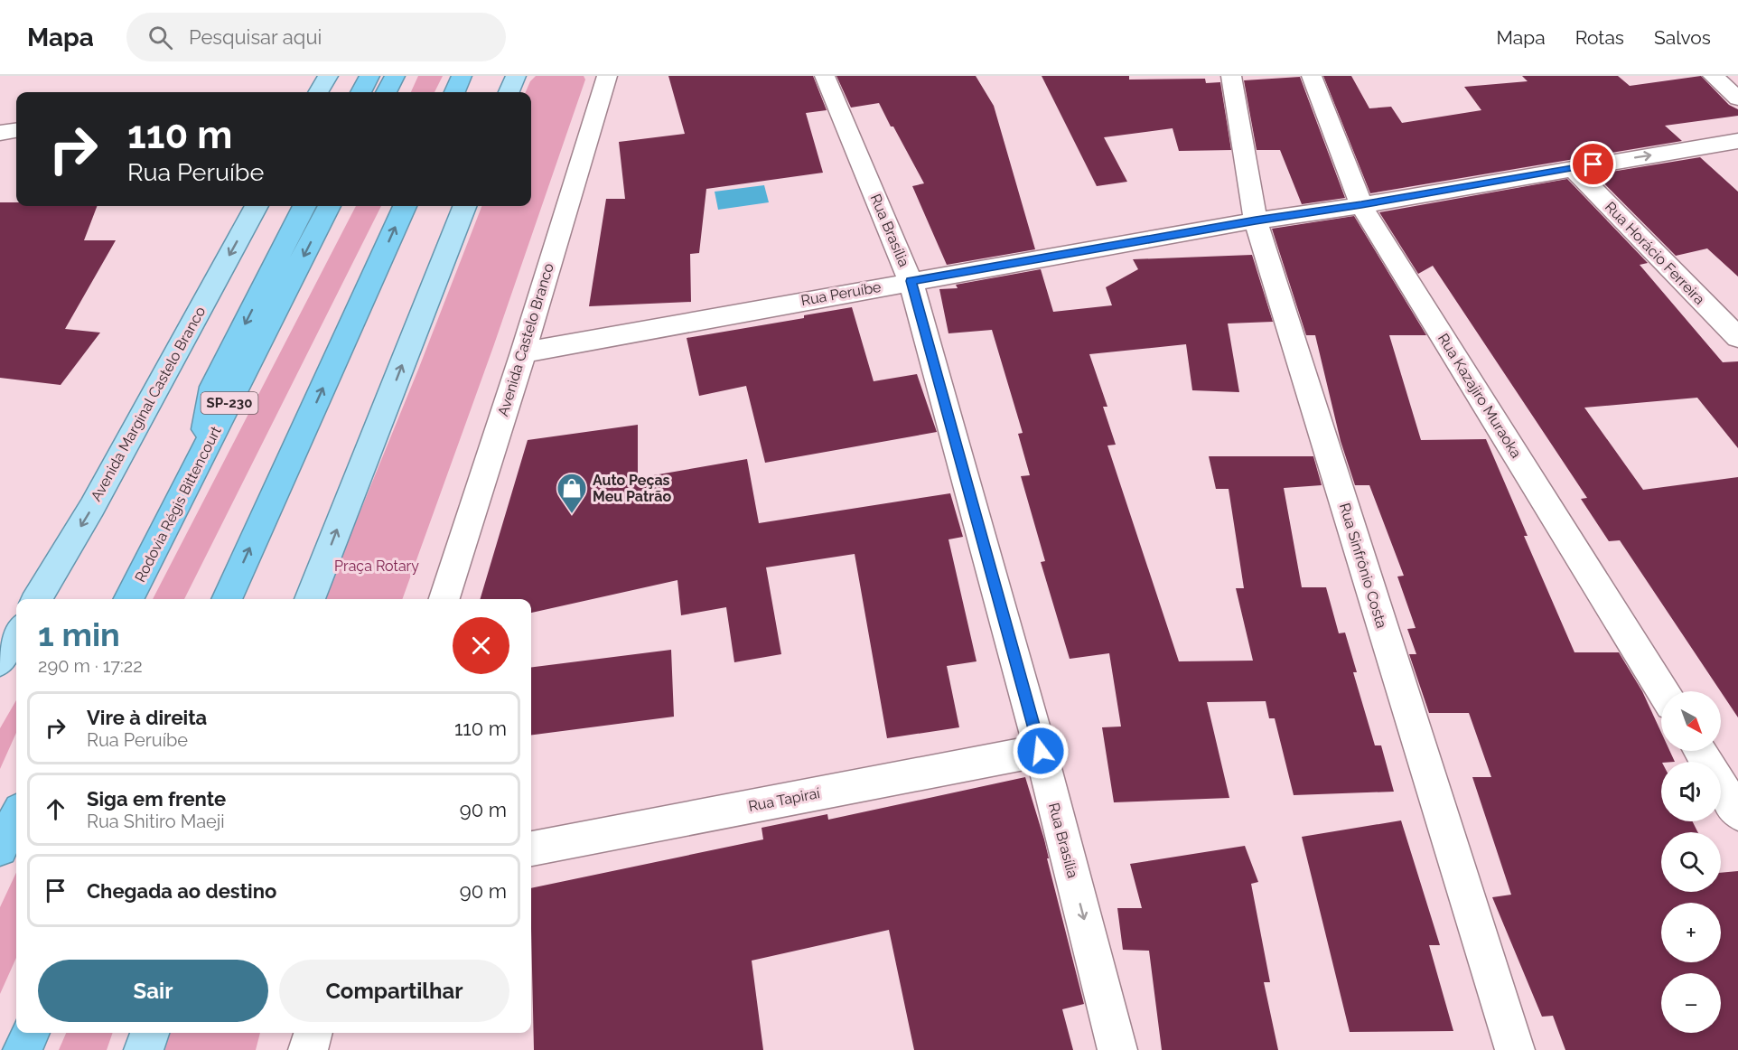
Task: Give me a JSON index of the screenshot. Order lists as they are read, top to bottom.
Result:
{
  "streets": {
    "highway": ["SP-230", "Rodovia Régis Bittencourt"],
    "main road": ["Avenida Marginal Castelo Branco"],
    "street": [
      "Rua Brasília",
      "Rua Horácio Ferreira",
      "Rua Peruíbe",
      "Avenida Castelo Branco",
      "Rua Kazajiro Muraoka",
      "Rua Sinfrônio Costa",
      "Rua Tapiraí"
    ]
  },
  "crossings": [
    ["Rua Brasília", "Rua Peruíbe"],
    ["Rua Brasília", "Rua Tapiraí"],
    ["Rua Horácio Ferreira", "Rua Peruíbe"],
    ["Rua Peruíbe", "Avenida Castelo Branco"],
    ["Rua Peruíbe", "Rua Kazajiro Muraoka"],
    ["Rua Peruíbe", "Rua Sinfrônio Costa"]
  ],
  "parks": ["Praça Rotary"],
  "places": {
    "shop": ["Auto Peças Meu Patrão"]
  },
  "north": "bottom right",
  "page": {
    "header": "Mapa",
    "search": "Pesquisar aqui",
    "nav": ["Mapa", "Rotas", "Salvos"],
    "turn": ["110 m", "Rua Peruíbe"],
    "heading": ["1 min", "290 m · 17:22"],
    "map_buttons": ["+", "−"],
    "list": [
      {
        "name": "Vire à direita",
        "note": "Rua Peruíbe",
        "value": "110 m"
      },
      {
        "name": "Siga em frente",
        "note": "Rua Shitiro Maeji",
        "value": "90 m"
      },
      {
        "name": "Chegada ao destino",
        "value": "90 m"
      }
    ],
    "buttons": ["Sair", "Compartilhar"]
  }
}
